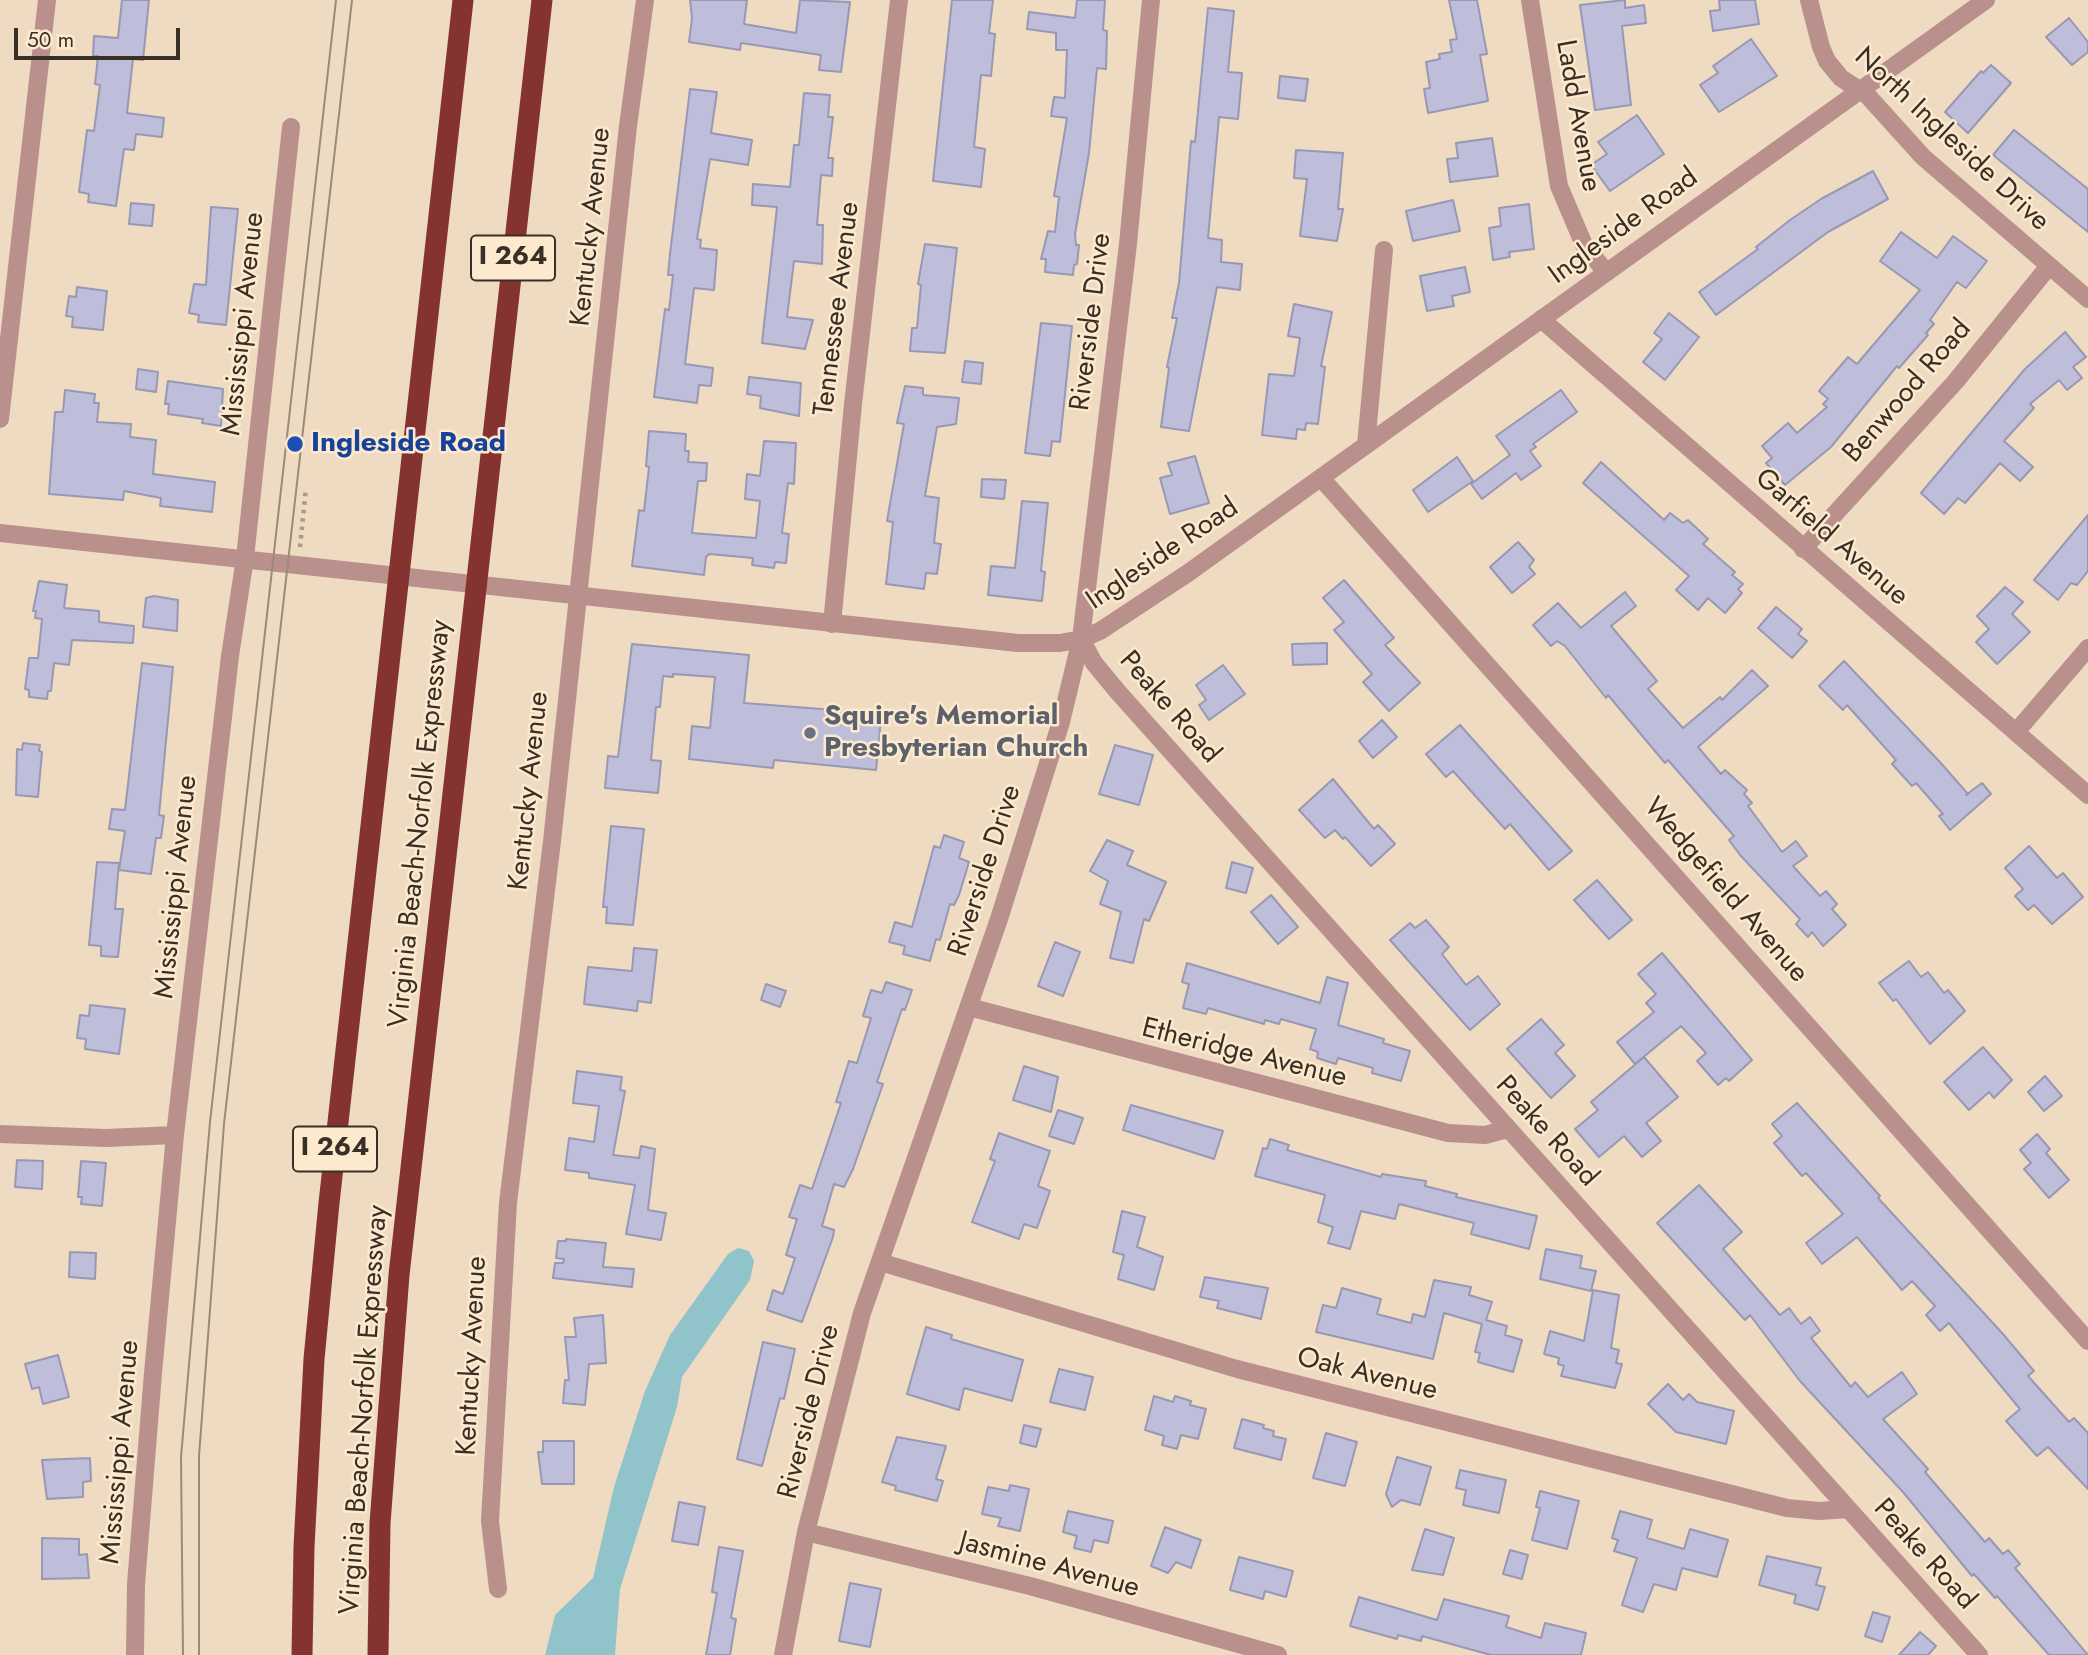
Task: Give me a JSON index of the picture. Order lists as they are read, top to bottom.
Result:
{
  "streets": {
    "highway": ["I 264", "Virginia Beach-Norfolk Expressway"],
    "street": [
      "Ladd Avenue",
      "North Ingleside Drive",
      "Kentucky Avenue",
      "Ingleside Road",
      "Tennessee Avenue",
      "Riverside Drive",
      "Mississippi Avenue",
      "Benwood Road",
      "Garfield Avenue",
      "Peake Road",
      "Wedgefield Avenue",
      "Etheridge Avenue",
      "Oak Avenue",
      "Jasmine Avenue"
    ]
  },
  "crossings": [
    ["Ladd Avenue", "Ingleside Road"],
    ["North Ingleside Drive", "Ingleside Road"],
    ["North Ingleside Drive", "Benwood Road"],
    ["Kentucky Avenue", "Ingleside Road"],
    ["Ingleside Road", "Tennessee Avenue"],
    ["Ingleside Road", "Riverside Drive"],
    ["Ingleside Road", "Mississippi Avenue"],
    ["Ingleside Road", "Garfield Avenue"],
    ["Ingleside Road", "Peake Road"],
    ["Ingleside Road", "Wedgefield Avenue"],
    ["Riverside Drive", "Peake Road"],
    ["Riverside Drive", "Etheridge Avenue"],
    ["Riverside Drive", "Oak Avenue"],
    ["Riverside Drive", "Jasmine Avenue"],
    ["Benwood Road", "Garfield Avenue"],
    ["Peake Road", "Etheridge Avenue"],
    ["Peake Road", "Oak Avenue"]
  ],
  "places": ["Ingleside Road", "Squire's Memorial Presbyterian Church"],
  "scale_bar": "50 m"
}
